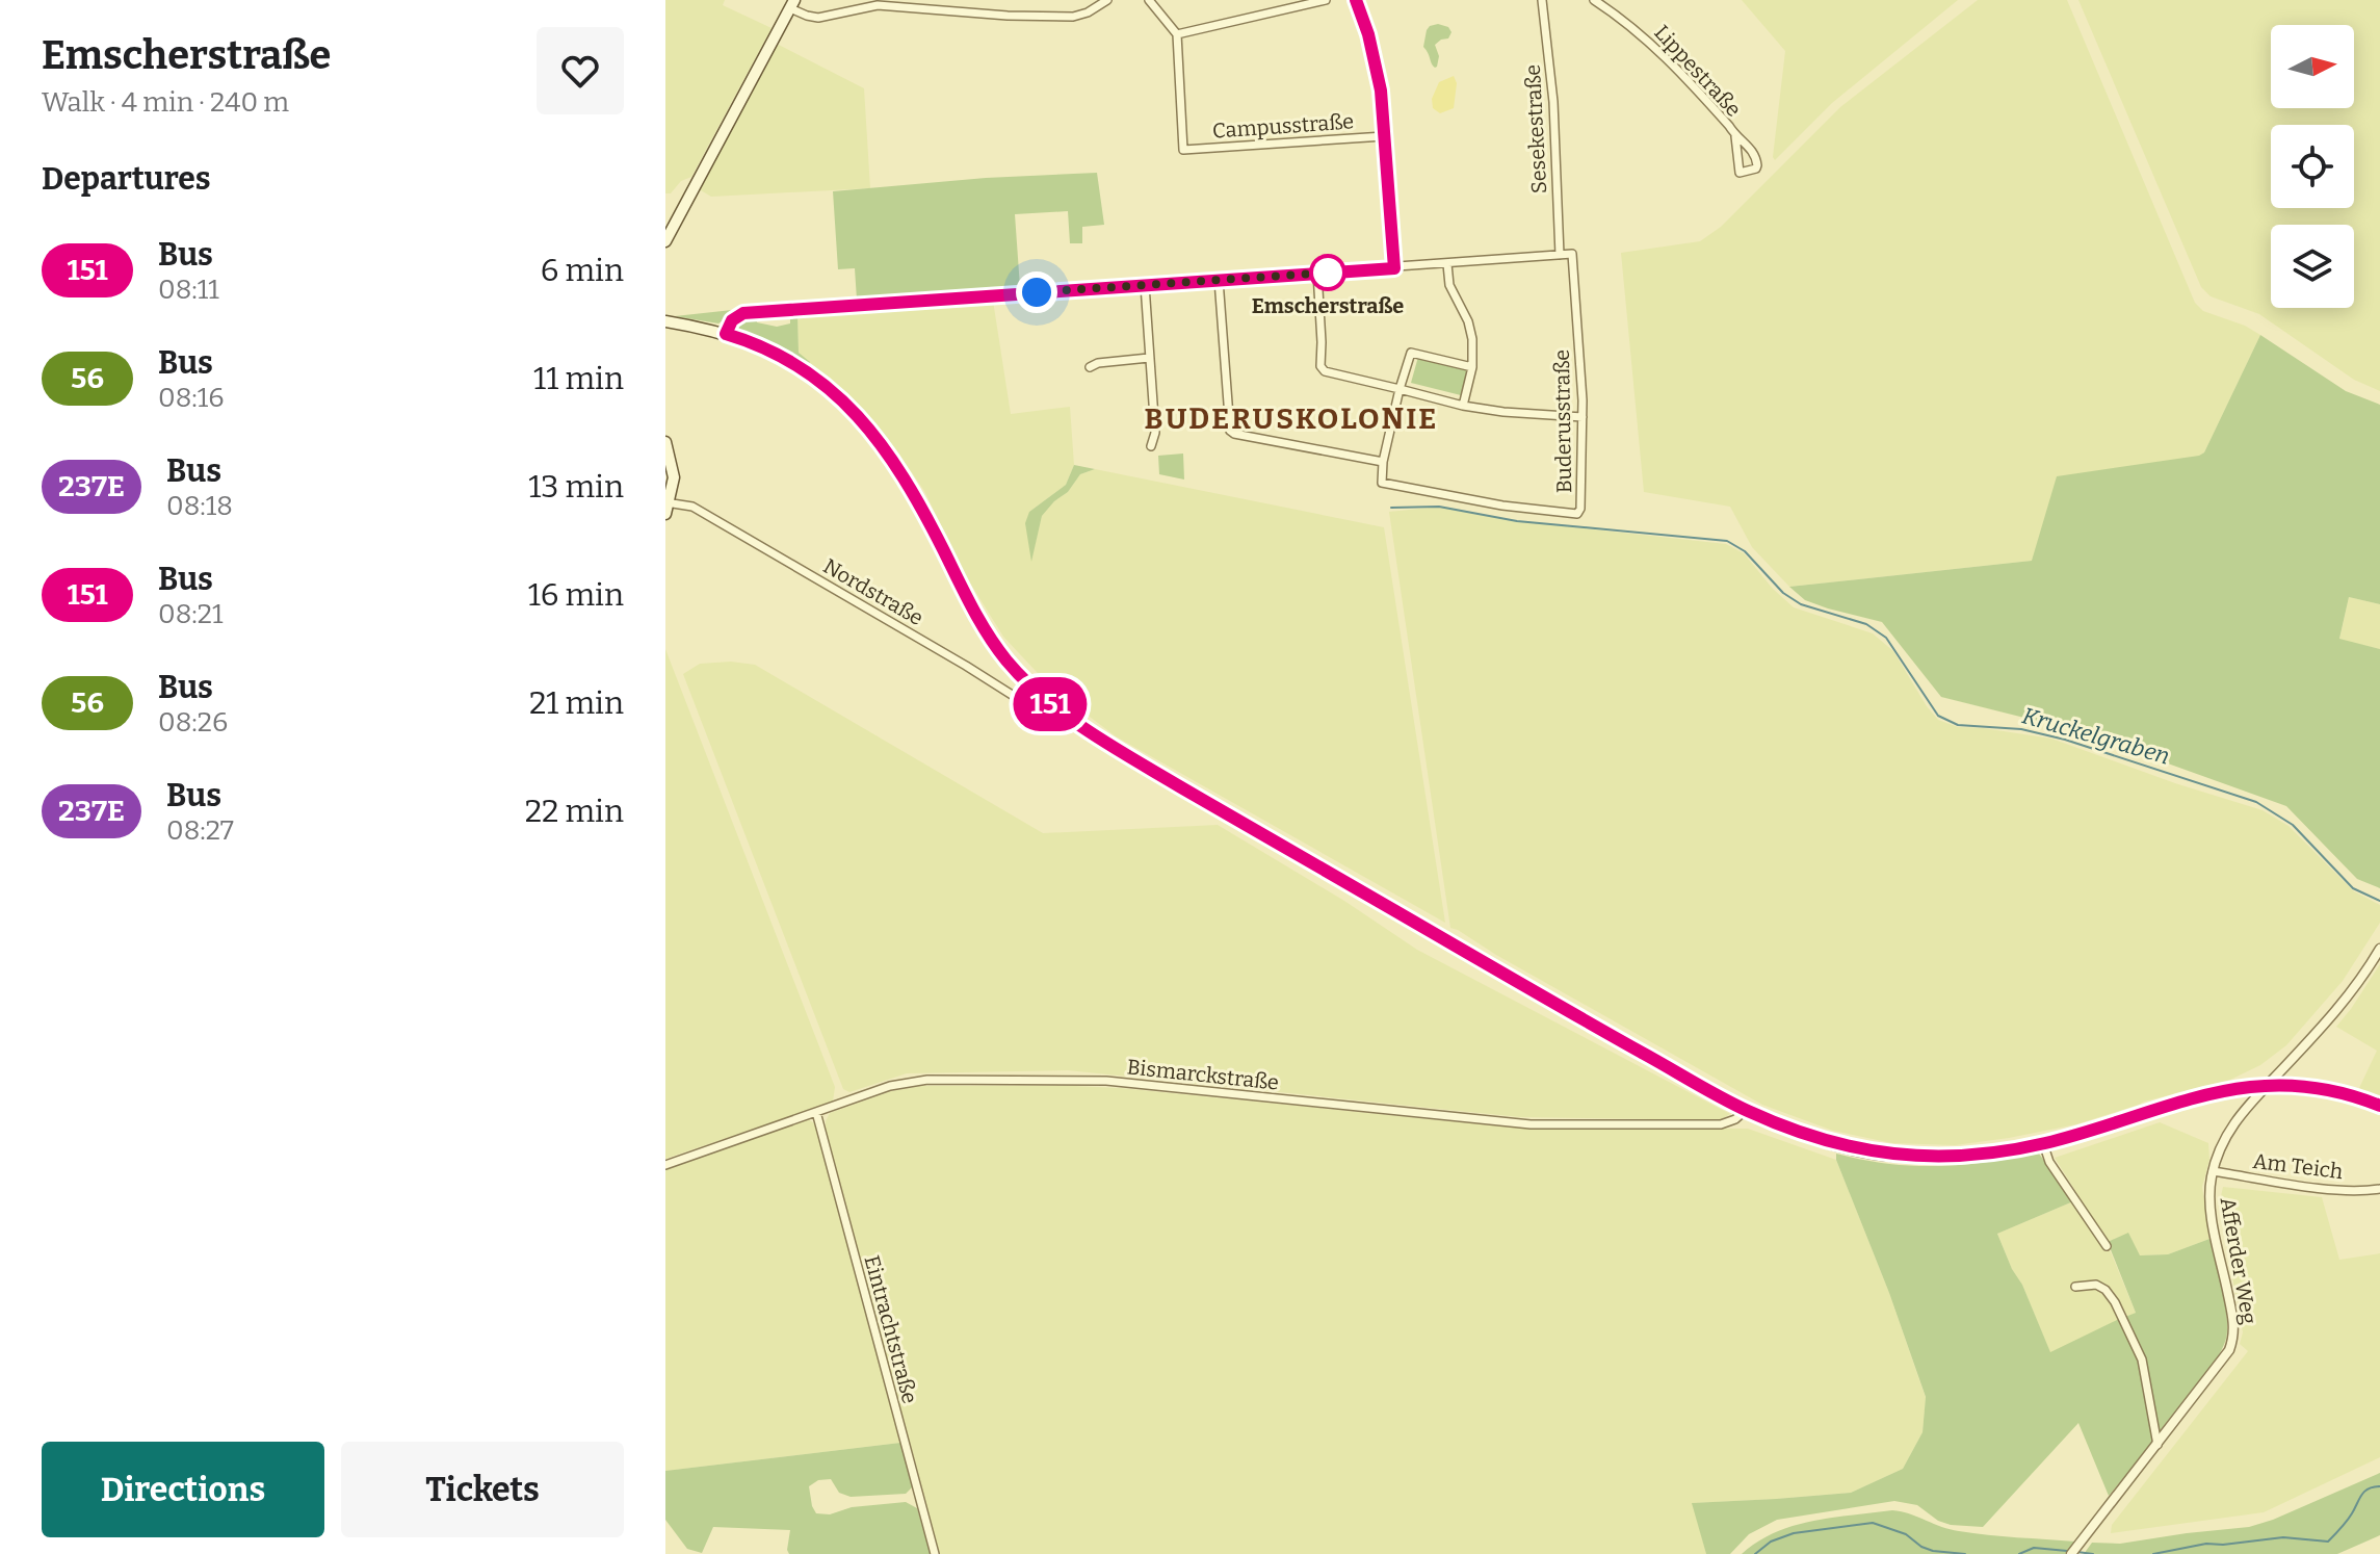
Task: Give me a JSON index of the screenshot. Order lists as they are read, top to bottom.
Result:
{
  "streets": {
    "street": [
      "Lippestraße",
      "Campusstraße",
      "Sesekestraße",
      "Buderusstraße",
      "Nordstraße",
      "Bismarckstraße",
      "Am Teich",
      "Afferder Weg",
      "Eintrachtstraße"
    ]
  },
  "crossings": [
    ["Sesekestraße", "Buderusstraße"],
    ["Bismarckstraße", "Eintrachtstraße"],
    ["Am Teich", "Afferder Weg"]
  ],
  "districts": ["BUDERUSKOLONIE"],
  "water": ["Kruckelgraben"],
  "places": ["Emscherstraße"],
  "lines": ["bus line 151"],
  "north": "right",
  "page": {
    "heading": [
      ["Emscherstraße", "Walk · 4 min · 240 m"],
      "Departures"
    ],
    "on_map": "151",
    "list": [
      {
        "mark": "151",
        "name": "Bus",
        "note": "08:11",
        "value": "6 min"
      },
      {
        "mark": "56",
        "name": "Bus",
        "note": "08:16",
        "value": "11 min"
      },
      {
        "mark": "237E",
        "name": "Bus",
        "note": "08:18",
        "value": "13 min"
      },
      {
        "mark": "151",
        "name": "Bus",
        "note": "08:21",
        "value": "16 min"
      },
      {
        "mark": "56",
        "name": "Bus",
        "note": "08:26",
        "value": "21 min"
      },
      {
        "mark": "237E",
        "name": "Bus",
        "note": "08:27",
        "value": "22 min"
      }
    ],
    "buttons": ["Directions", "Tickets"]
  }
}
